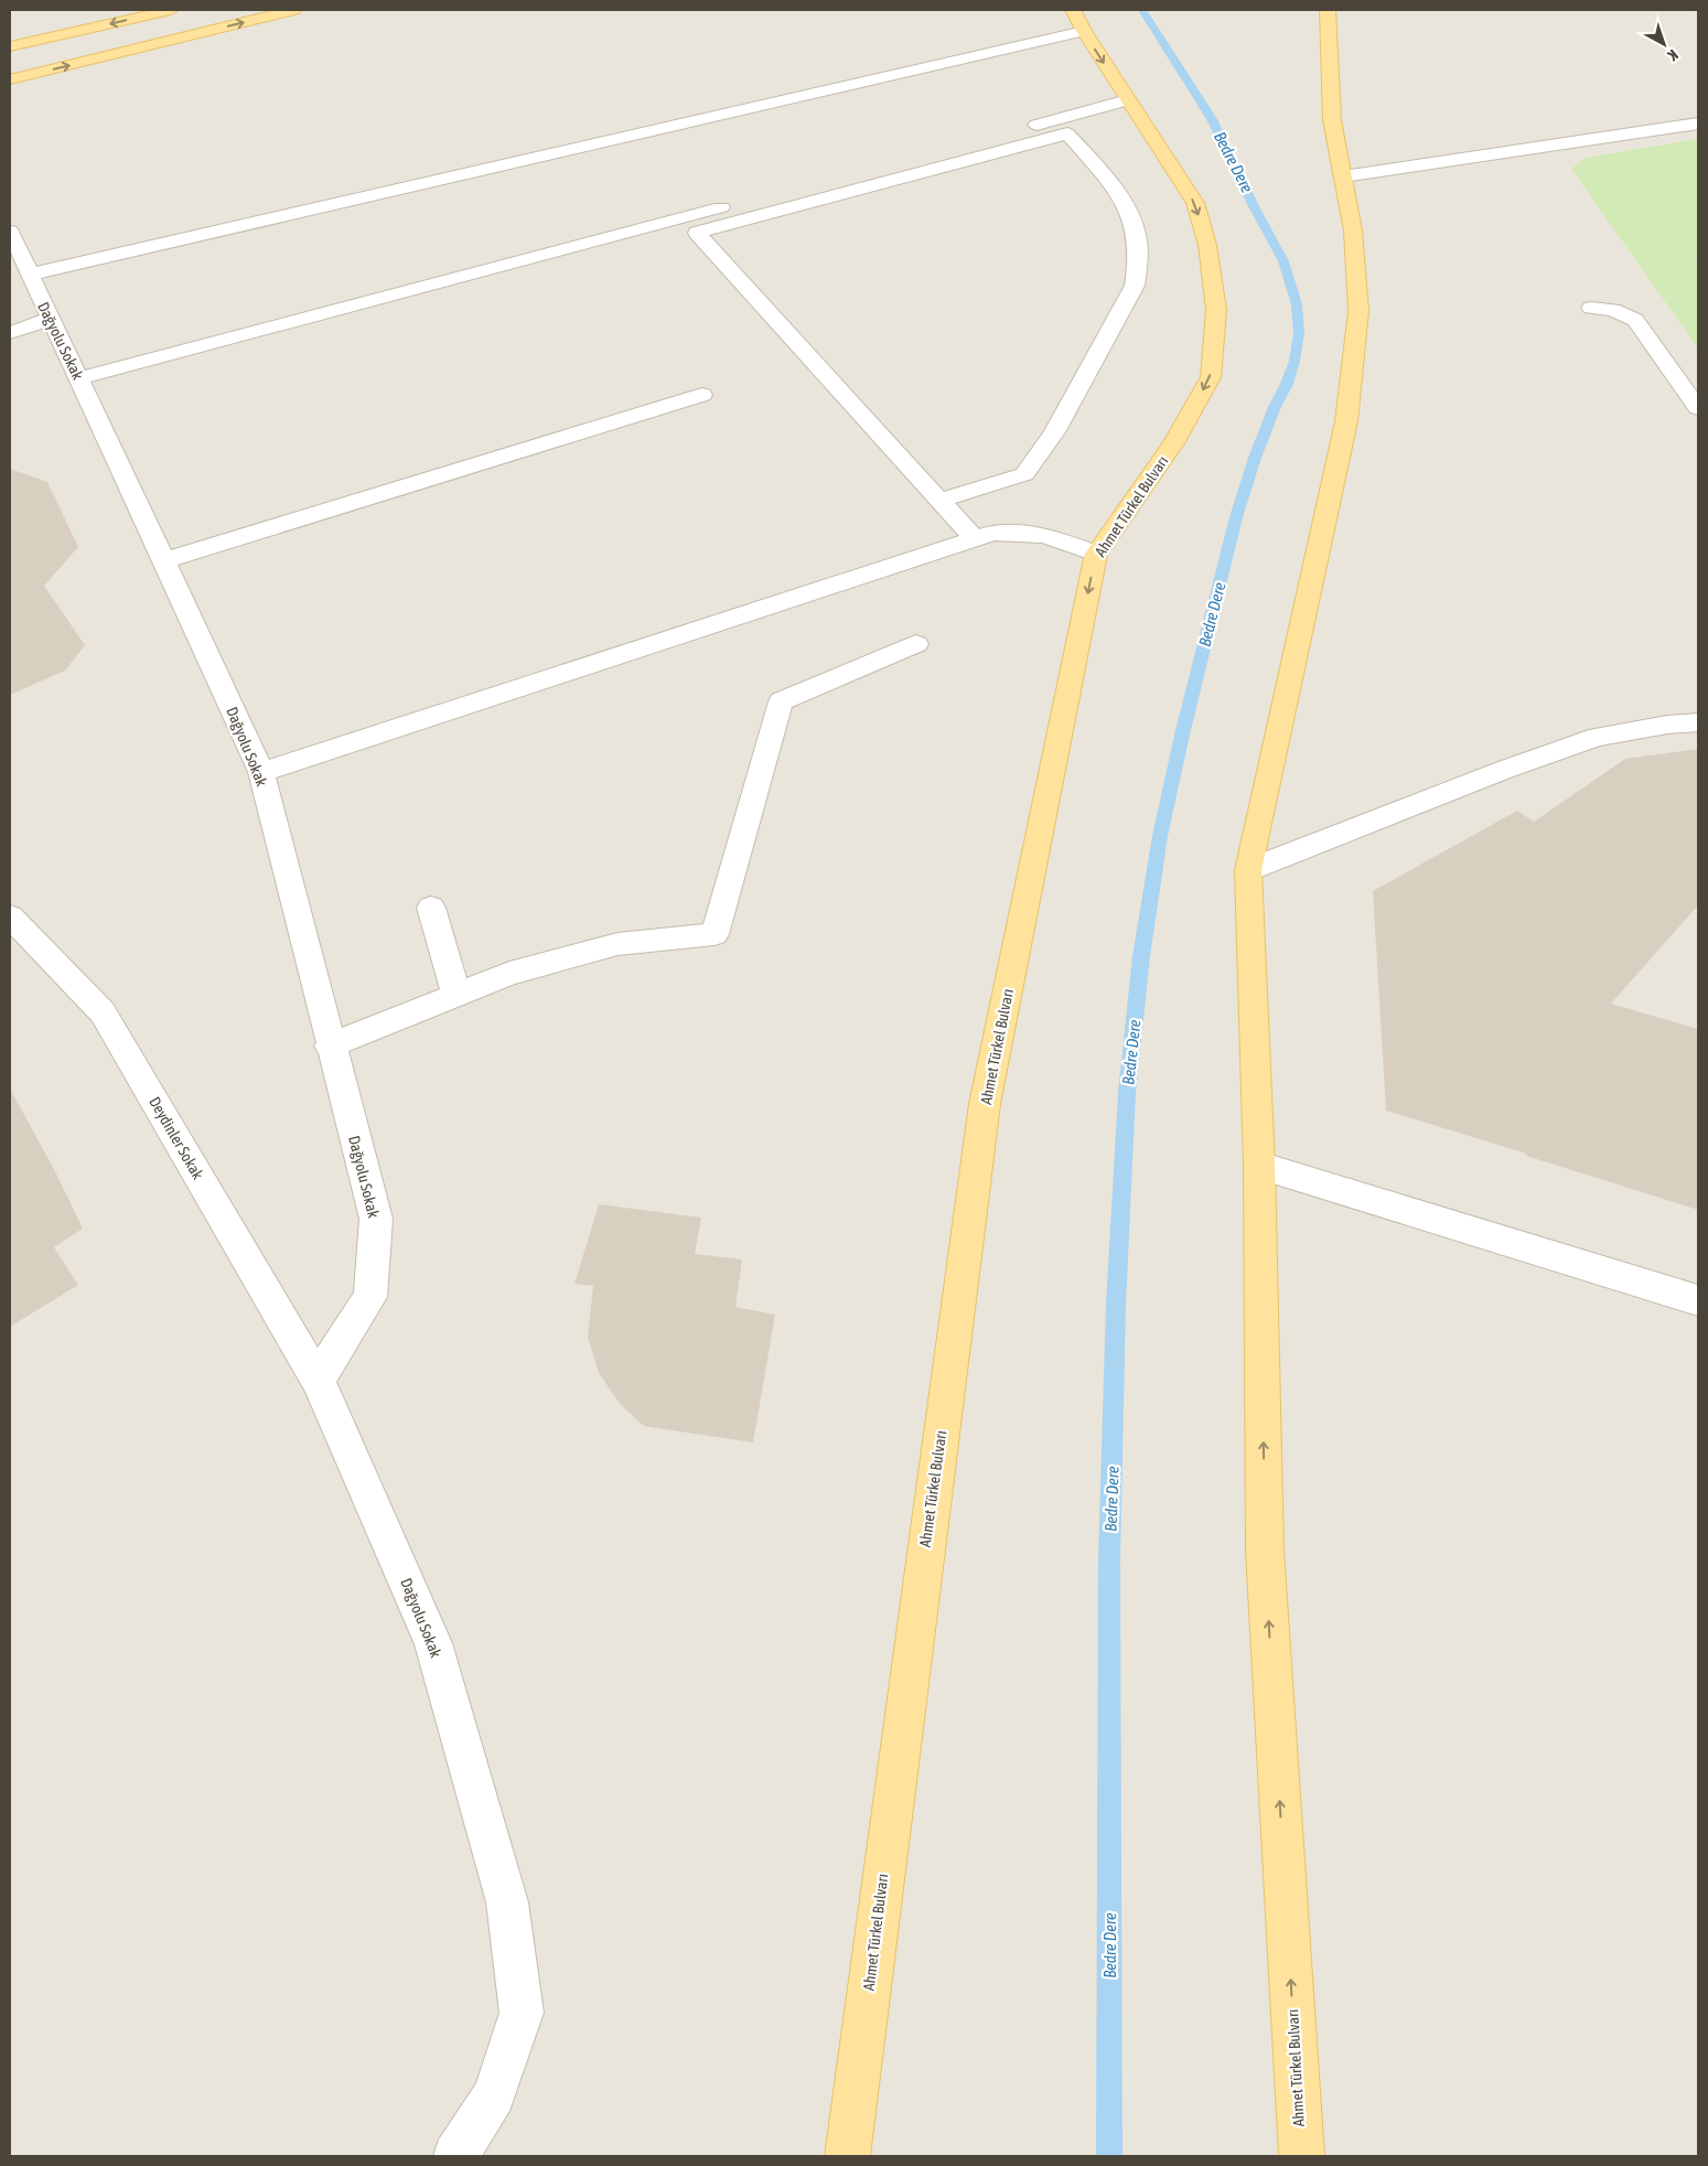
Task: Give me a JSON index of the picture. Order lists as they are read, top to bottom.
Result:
{
  "streets": {
    "main road": ["Ahmet Türkel Bulvarı"],
    "street": ["Dağyolu Sokak", "Deydinler Sokak"]
  },
  "crossings": [
    ["Dağyolu Sokak", "Deydinler Sokak"]
  ],
  "water": ["Bedre Dere"],
  "north": "bottom right"
}
